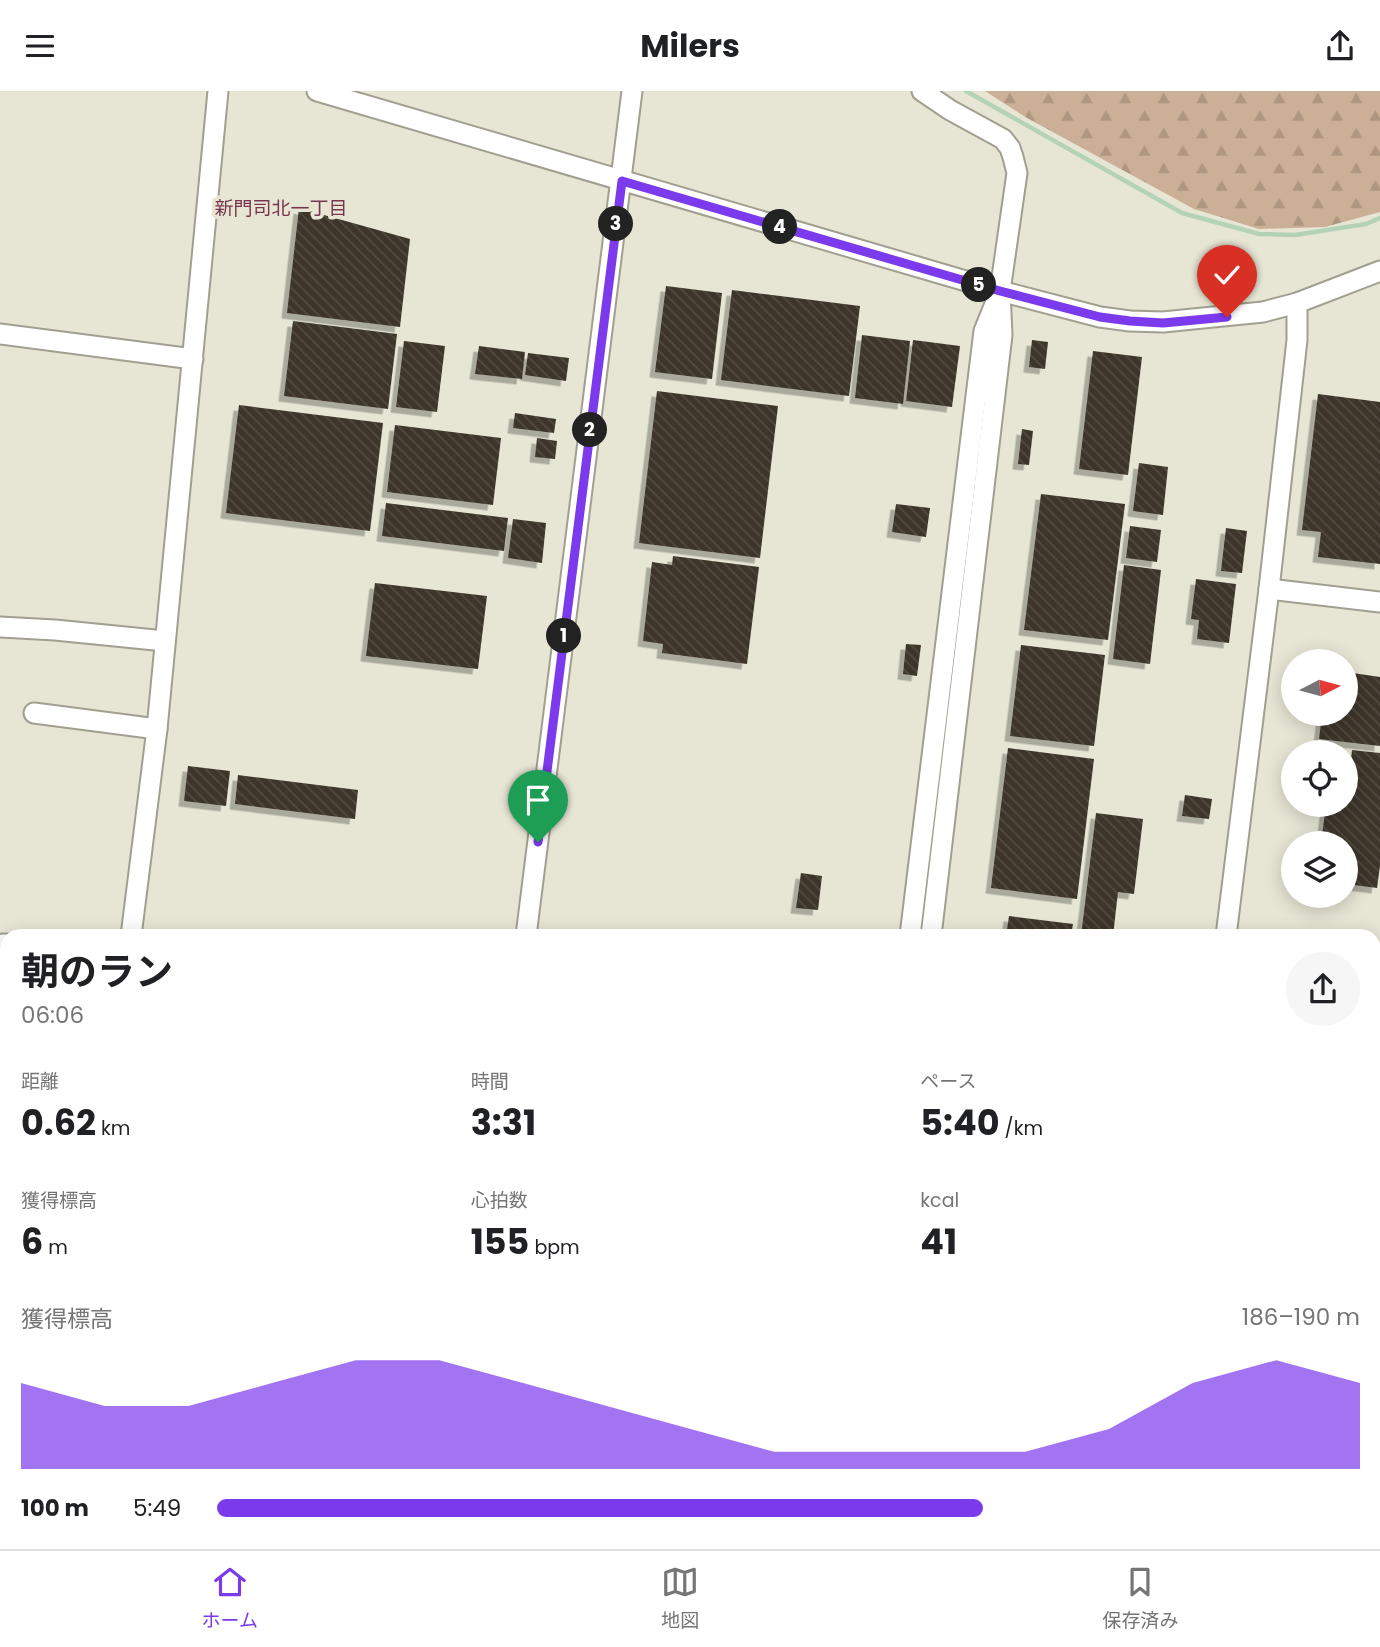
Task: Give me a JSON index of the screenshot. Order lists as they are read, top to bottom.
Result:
{
  "districts": ["新門司北一丁目"],
  "north": "right",
  "page": {
    "header": "Milers",
    "pins": [
      "3",
      "4",
      "5",
      "2",
      "1"
    ],
    "heading": ["朝のラン", "06:06"],
    "stats": [
      ["距離", "0.62 km"],
      ["時間", "3:31"],
      ["ペース", "5:40 /km"],
      ["獲得標高", "6 m"],
      ["心拍数", "155 bpm"],
      ["kcal", "41"]
    ],
    "chart": ["獲得標高", "186–190 m"],
    "list": [
      {
        "name": "100 m",
        "note": "5:49"
      }
    ],
    "tabs": ["ホーム", "地図", "保存済み"]
  }
}
